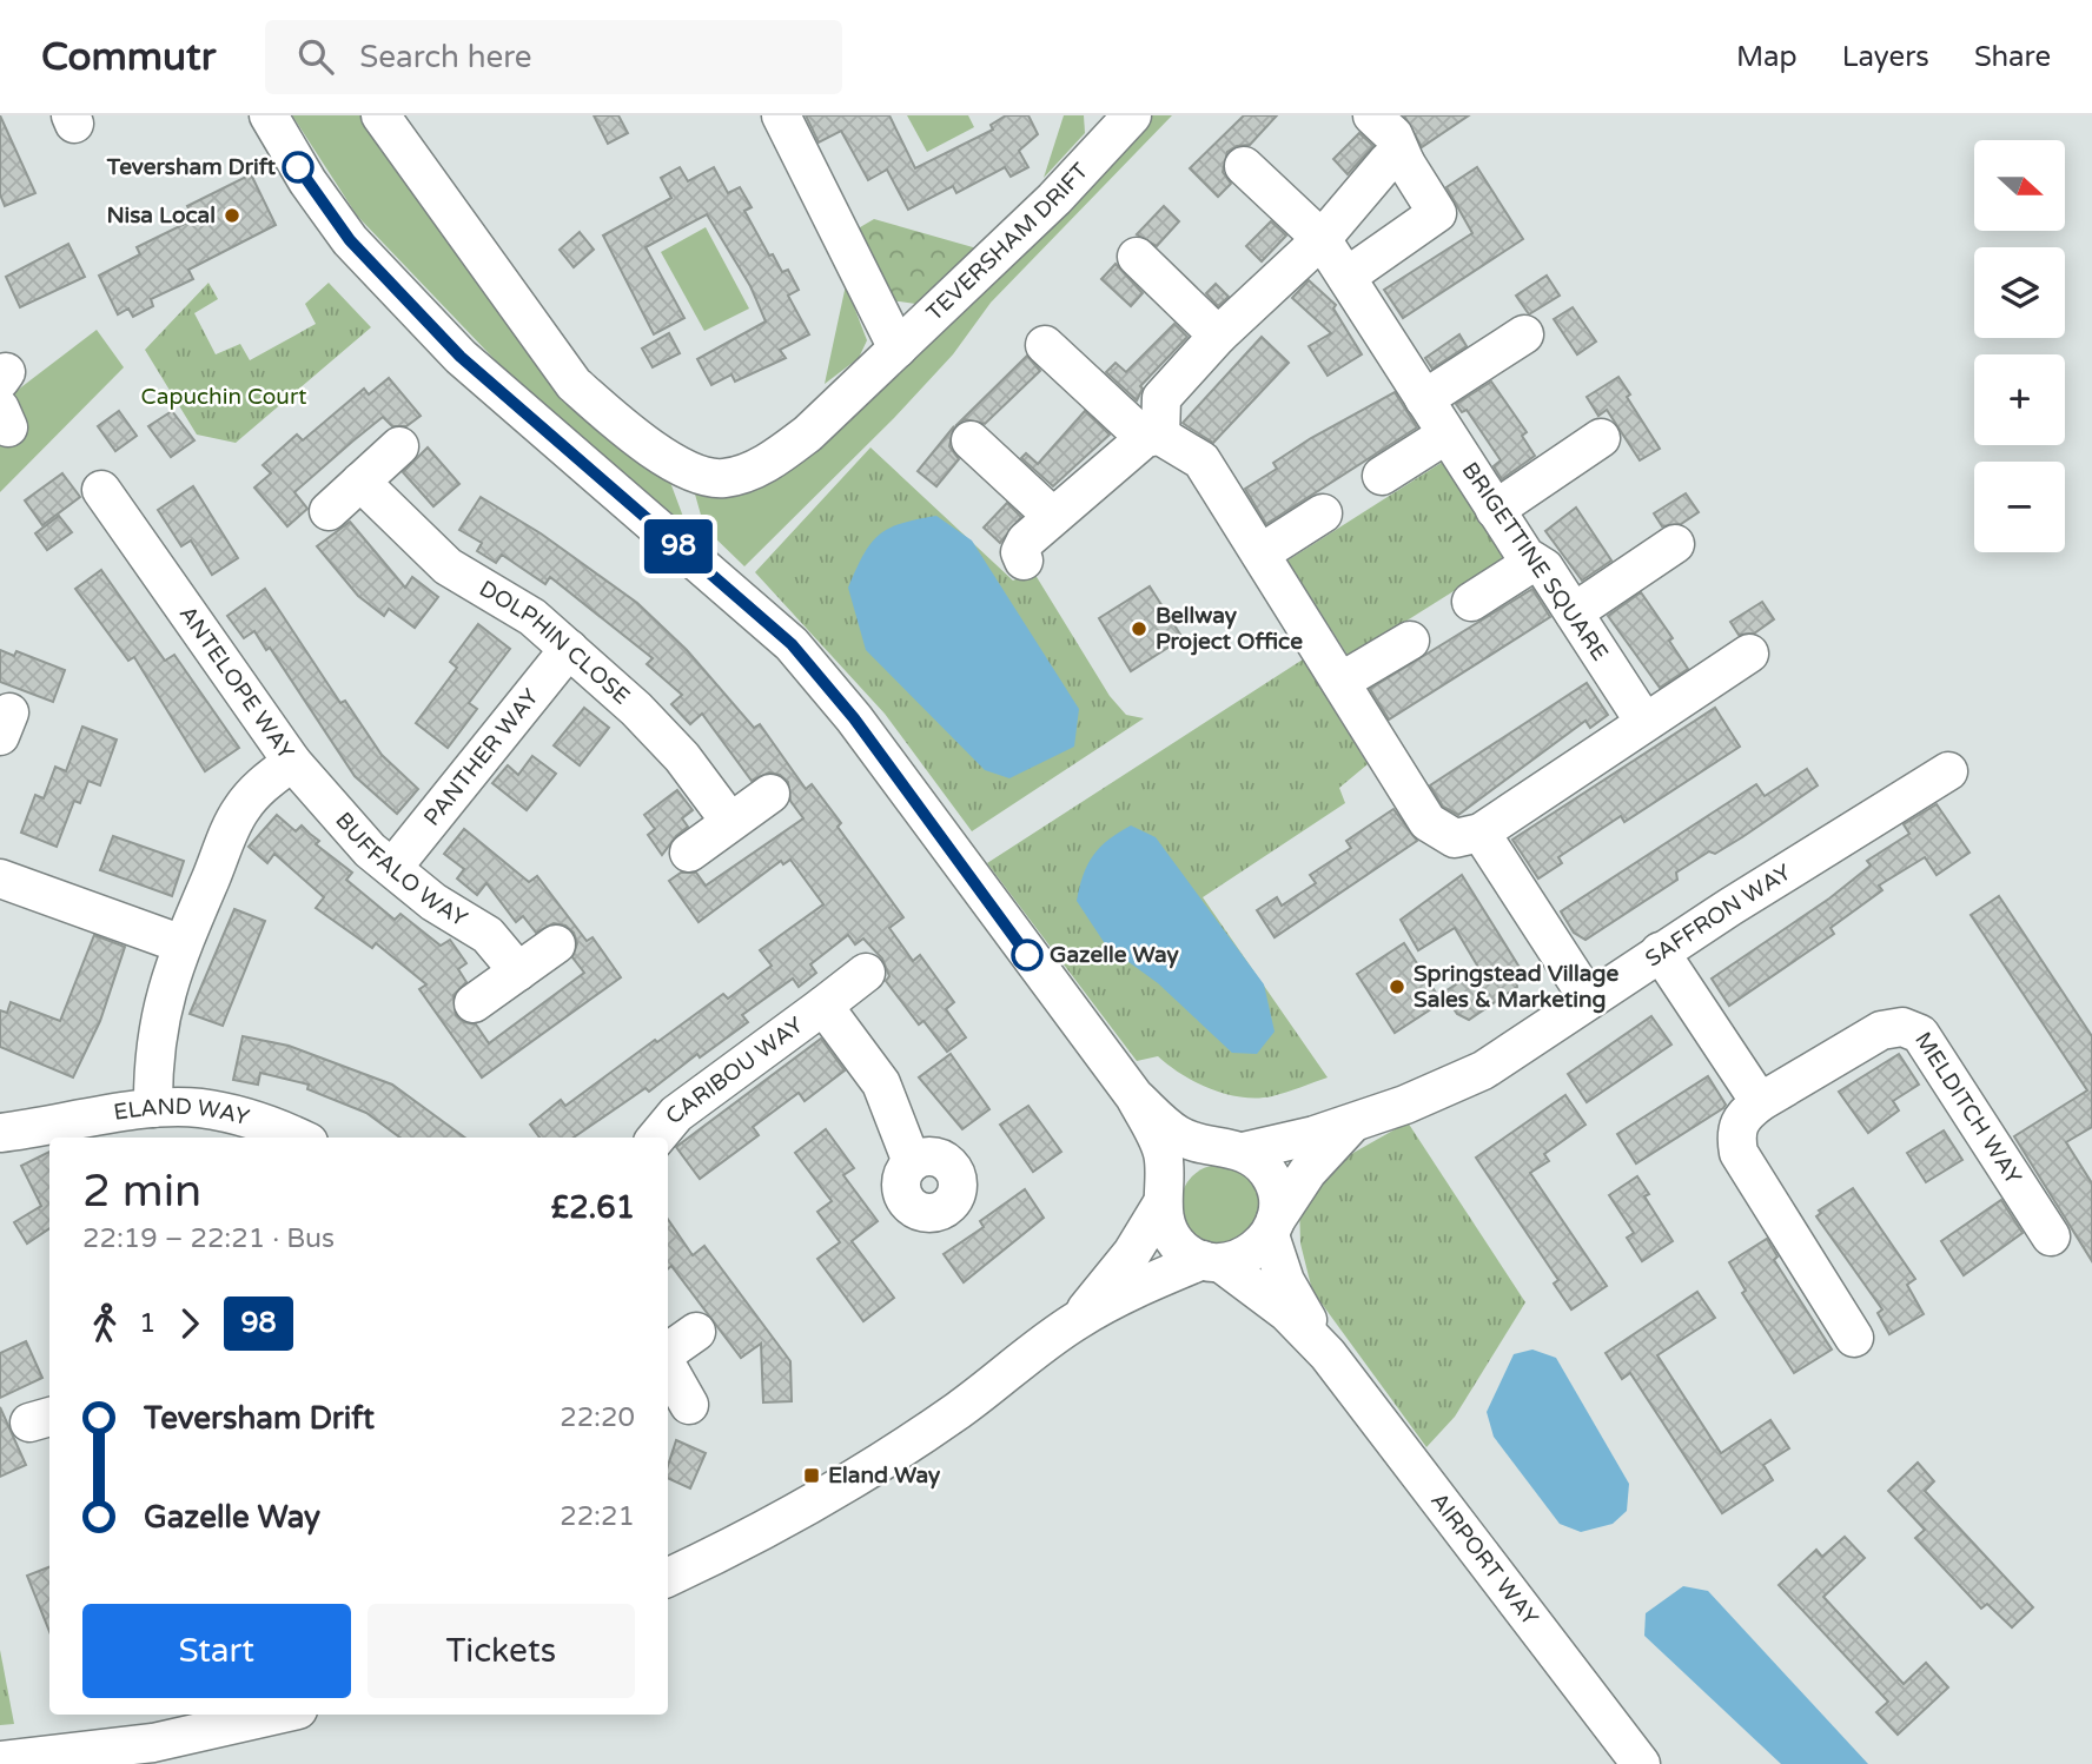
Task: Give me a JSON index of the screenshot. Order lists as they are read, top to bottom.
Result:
{
  "streets": {
    "street": [
      "TEVERSHAM DRIFT",
      "BRIGETTINE SQUARE",
      "DOLPHIN CLOSE",
      "ANTELOPE WAY",
      "PANTHER WAY",
      "BUFFALO WAY",
      "SAFFRON WAY",
      "CARIBOU WAY",
      "MELDITCH WAY",
      "ELAND WAY",
      "AIRPORT WAY"
    ]
  },
  "crossings": [
    ["DOLPHIN CLOSE", "PANTHER WAY"],
    ["ANTELOPE WAY", "BUFFALO WAY"],
    ["ANTELOPE WAY", "ELAND WAY"],
    ["PANTHER WAY", "BUFFALO WAY"],
    ["SAFFRON WAY", "AIRPORT WAY"]
  ],
  "parks": ["Capuchin Court"],
  "places": {
    "other": [
      "Teversham Drift",
      "Nisa Local",
      "Bellway Project Office",
      "Gazelle Way",
      "Springstead Village Sales & Marketing"
    ],
    "transit": ["Eland Way"]
  },
  "lines": ["bus line 98"],
  "north": "right",
  "page": {
    "header": "Commutr",
    "search": "Search here",
    "nav": ["Map", "Layers", "Share"],
    "on_map": "98",
    "map_buttons": ["+", "−"],
    "heading": ["2 min", "22:19 – 22:21 · Bus", "£2.61"],
    "legs": ["1", "98"],
    "list": [
      {
        "name": "Teversham Drift",
        "value": "22:20"
      },
      {
        "name": "Gazelle Way",
        "value": "22:21"
      }
    ],
    "buttons": ["Start", "Tickets"]
  }
}
